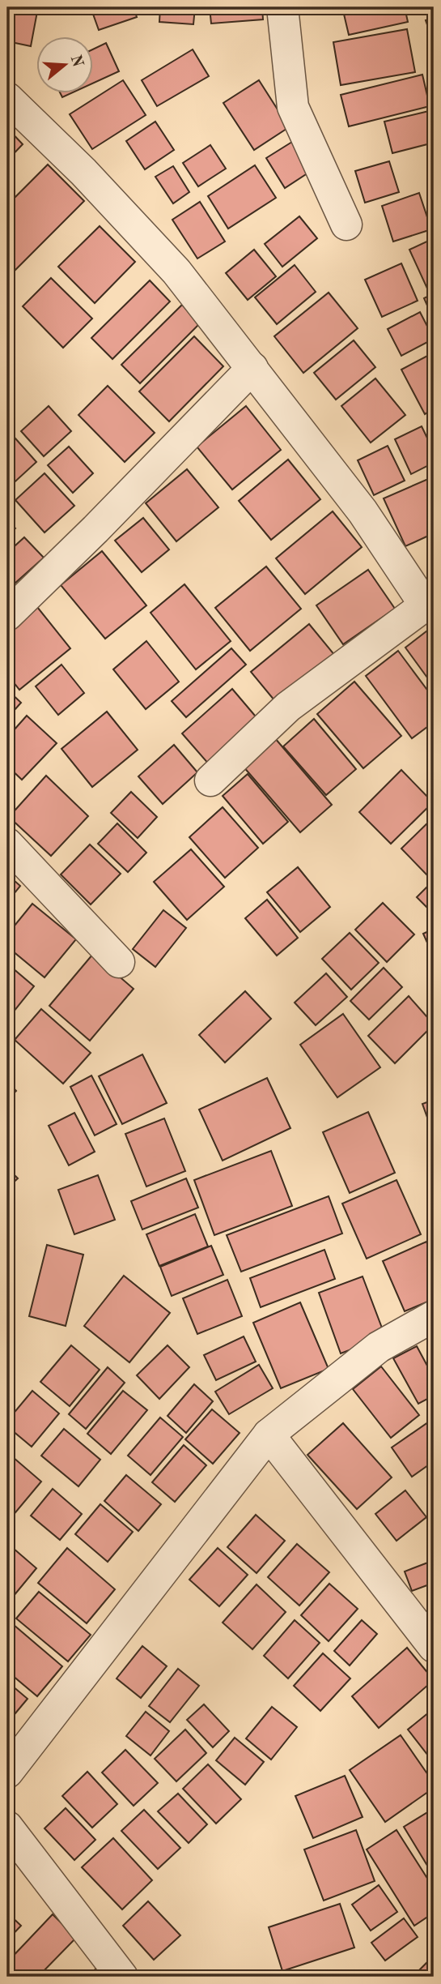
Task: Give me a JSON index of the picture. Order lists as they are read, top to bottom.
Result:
{
  "north": "right"
}
